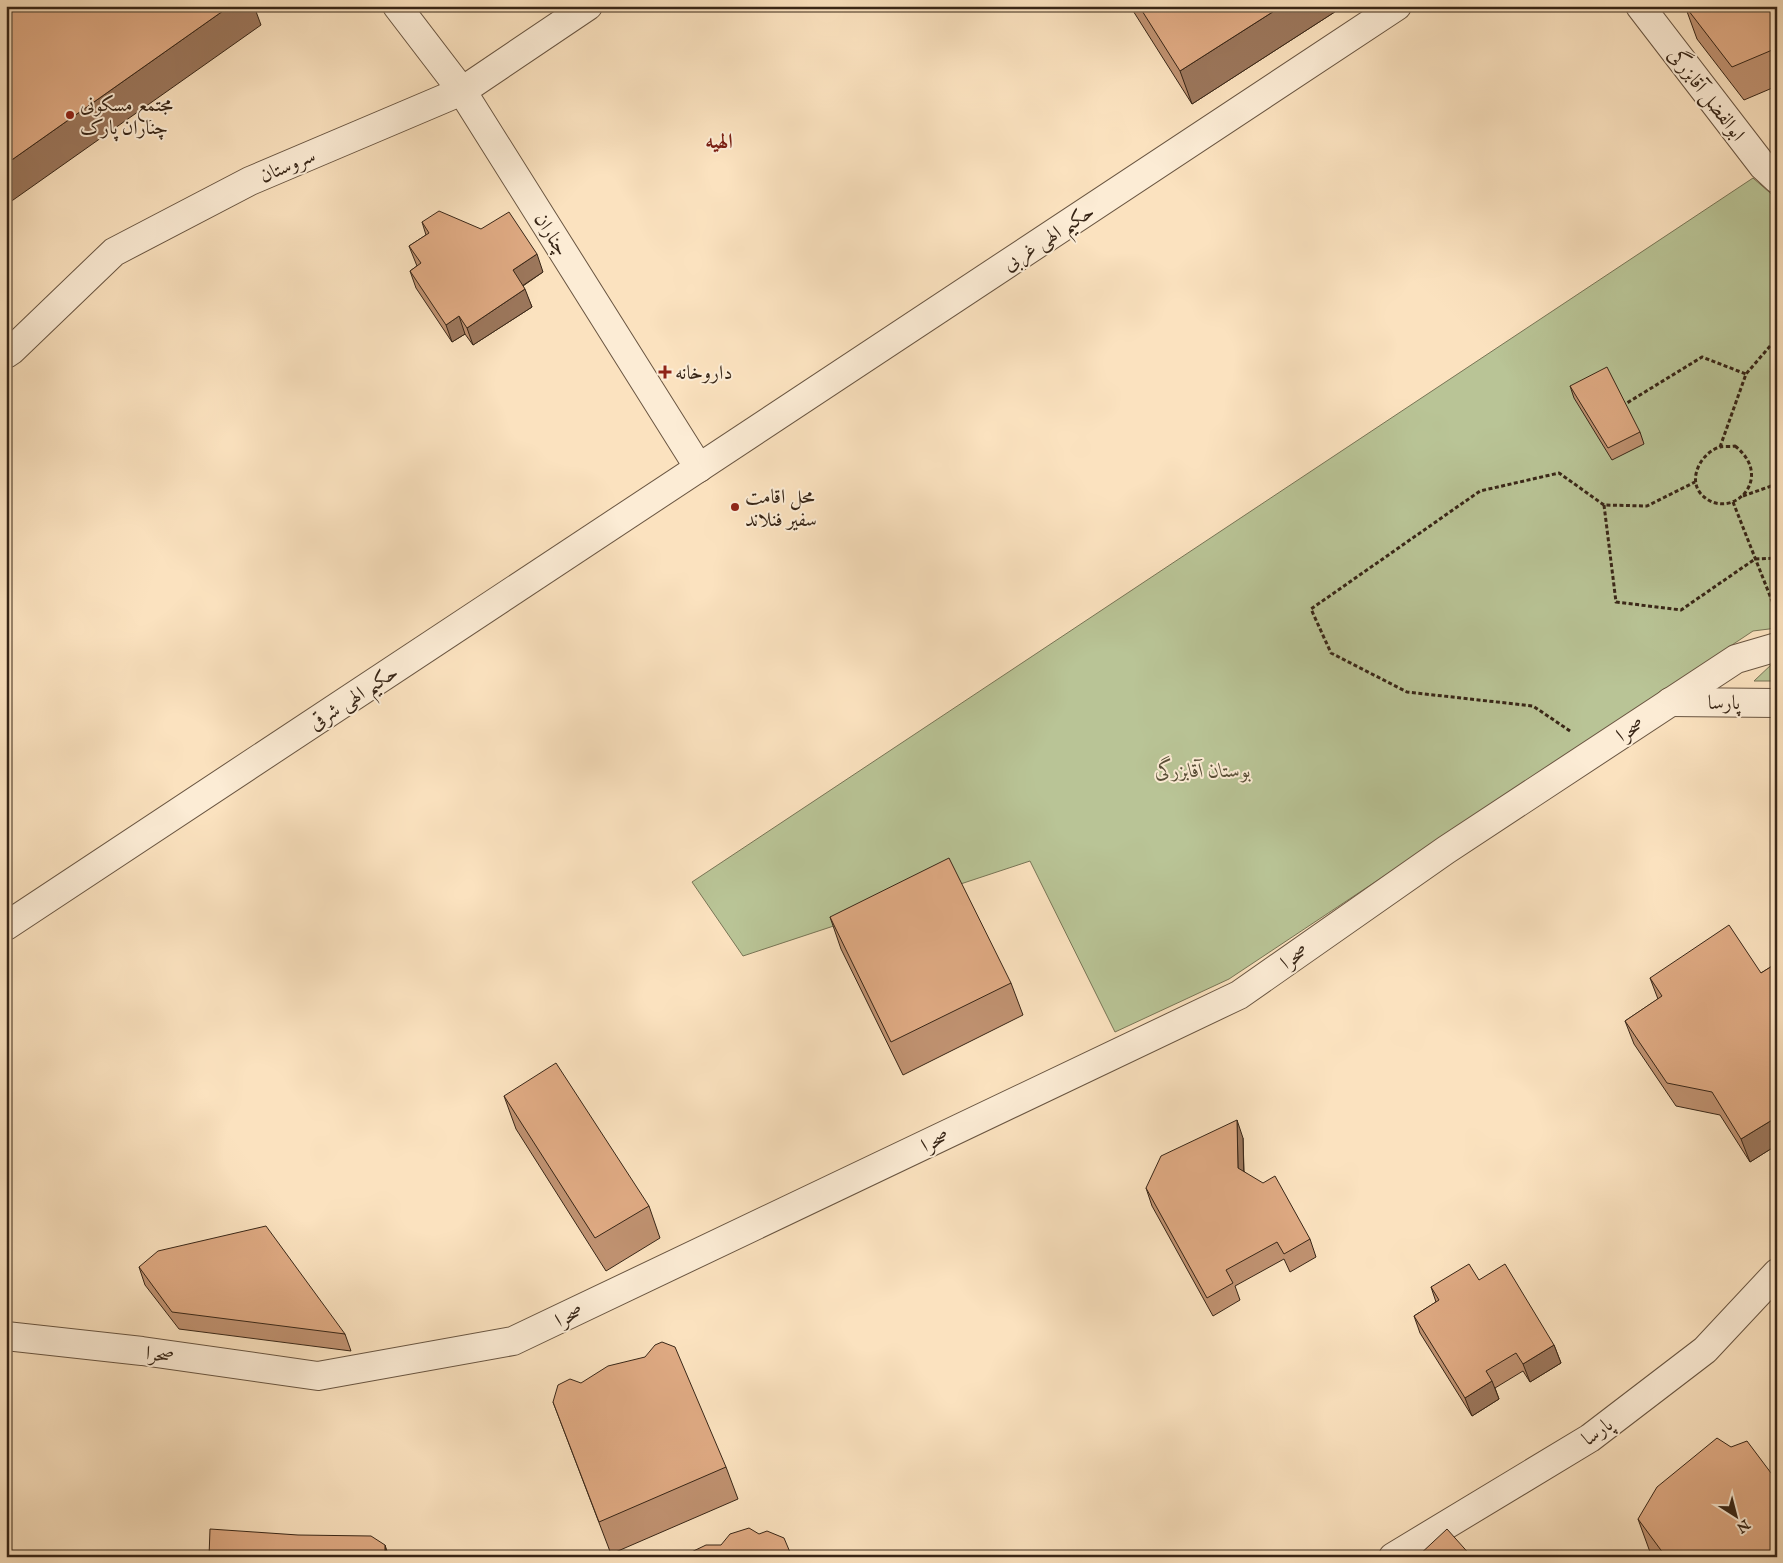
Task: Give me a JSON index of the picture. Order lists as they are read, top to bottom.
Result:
{
  "streets": {
    "street": [
      "ابوالفضل آقابزرگی",
      "سروستان",
      "چناران",
      "حکیم الهی غربی",
      "حکیم الهی شرقی",
      "پارسا",
      "صحرا"
    ]
  },
  "crossings": [
    ["سروستان", "چناران"],
    ["چناران", "حکیم الهی غربی"],
    ["چناران", "حکیم الهی شرقی"],
    ["حکیم الهی غربی", "حکیم الهی شرقی"],
    ["پارسا", "صحرا"]
  ],
  "districts": ["الهیه"],
  "parks": ["بوستان آقابزرگی"],
  "places": {
    "other": ["مجتمع مسکونی چناران پارک", "محل اقامت سفیر فنلاند"],
    "health": ["داروخانه"]
  },
  "north": "bottom right"
}
